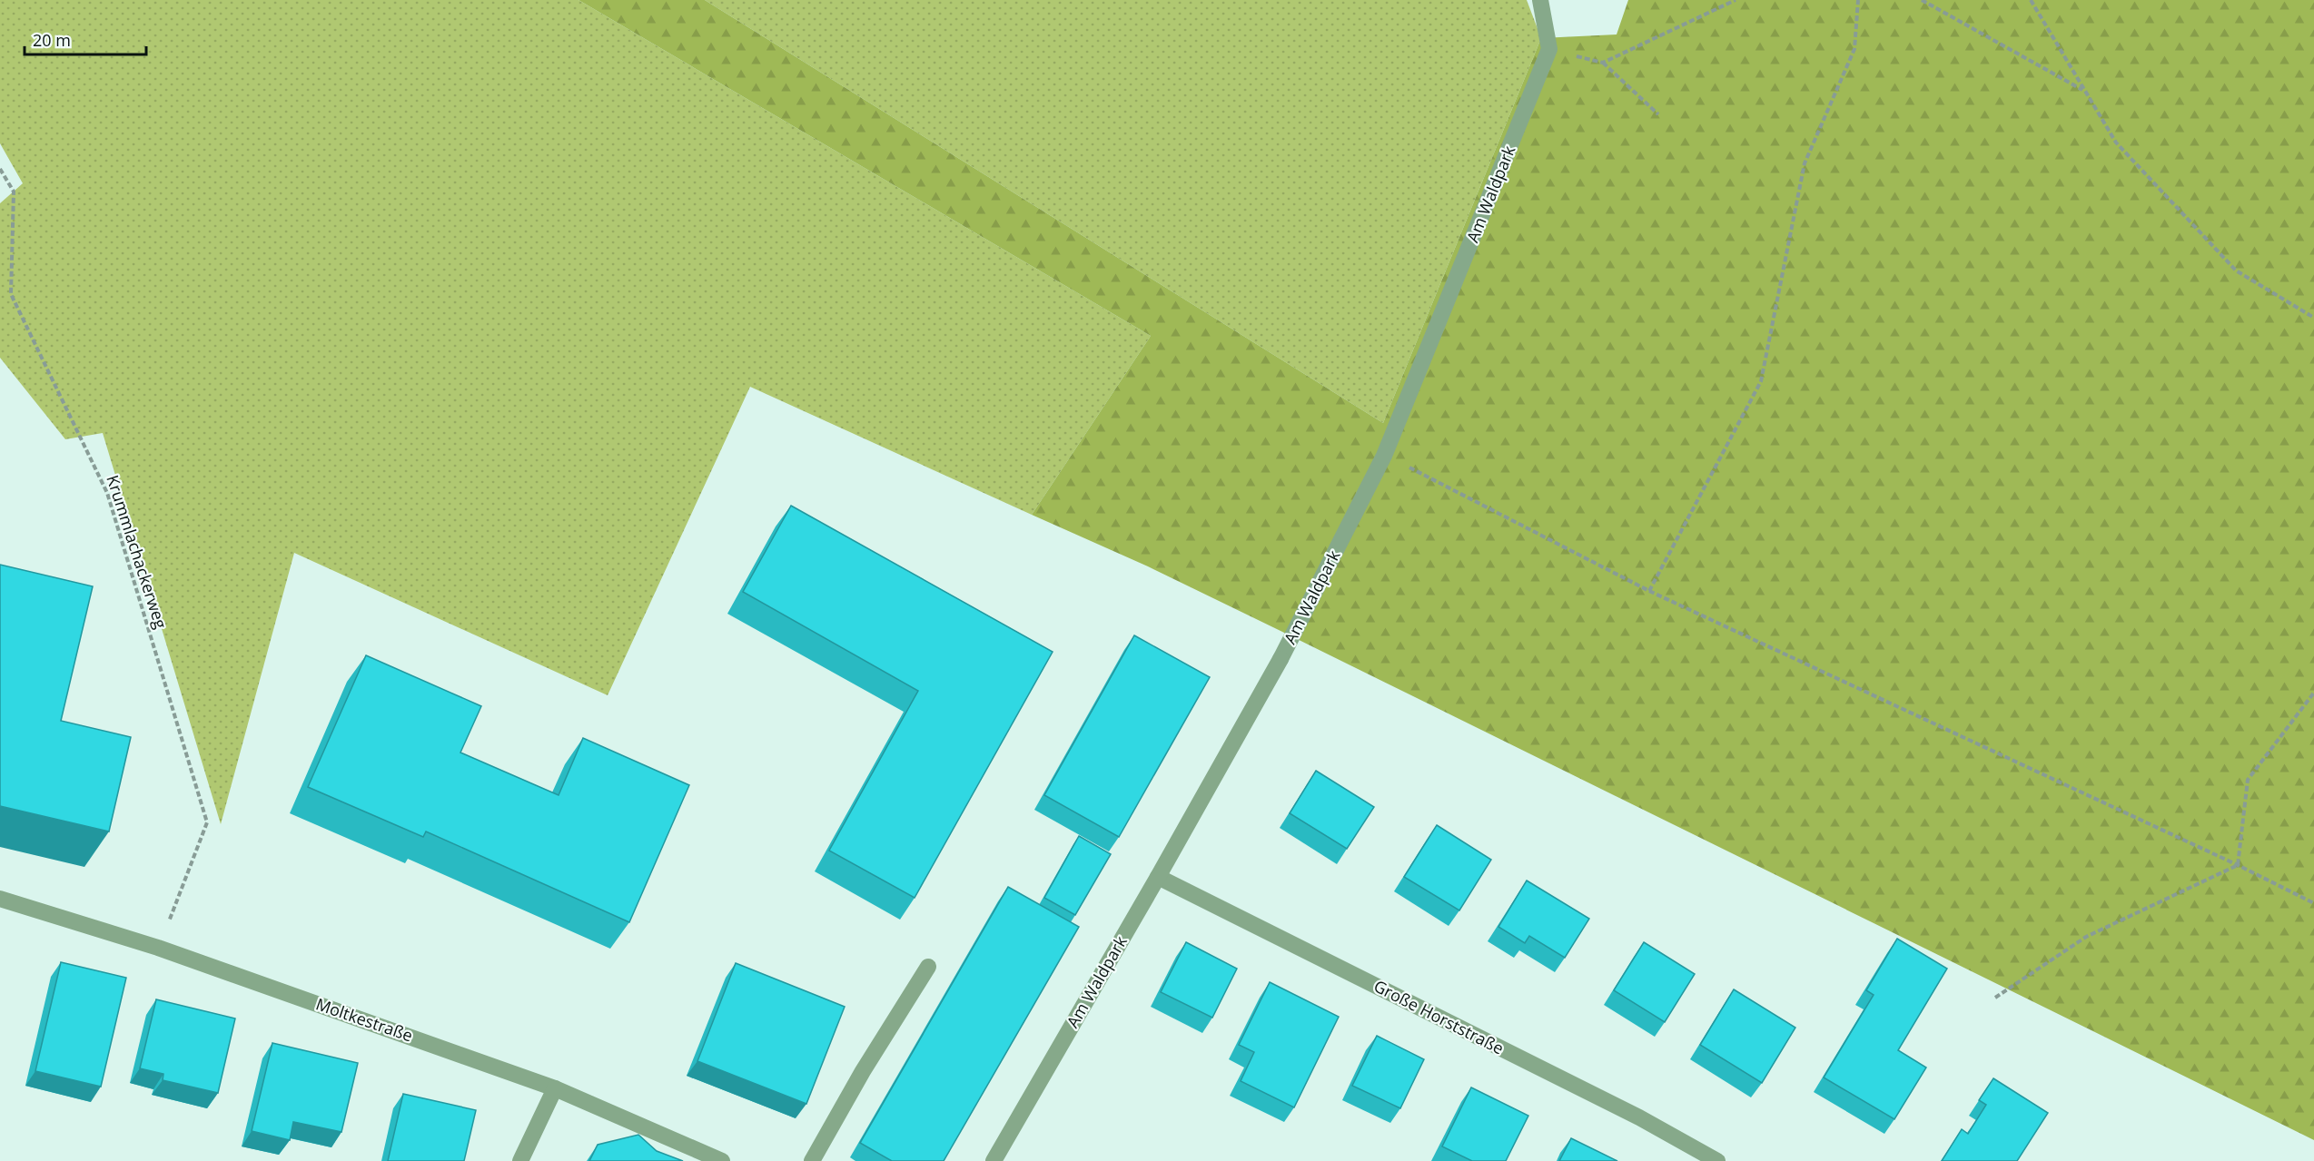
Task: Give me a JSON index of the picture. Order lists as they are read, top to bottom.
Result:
{
  "streets": {
    "street": ["Am Waldpark", "Große Horststraße", "Moltkestraße"],
    "path": ["Krummlachackerweg"]
  },
  "crossings": [
    ["Am Waldpark", "Große Horststraße"],
    ["Krummlachackerweg", "Moltkestraße"]
  ],
  "scale_bar": "20 m"
}
